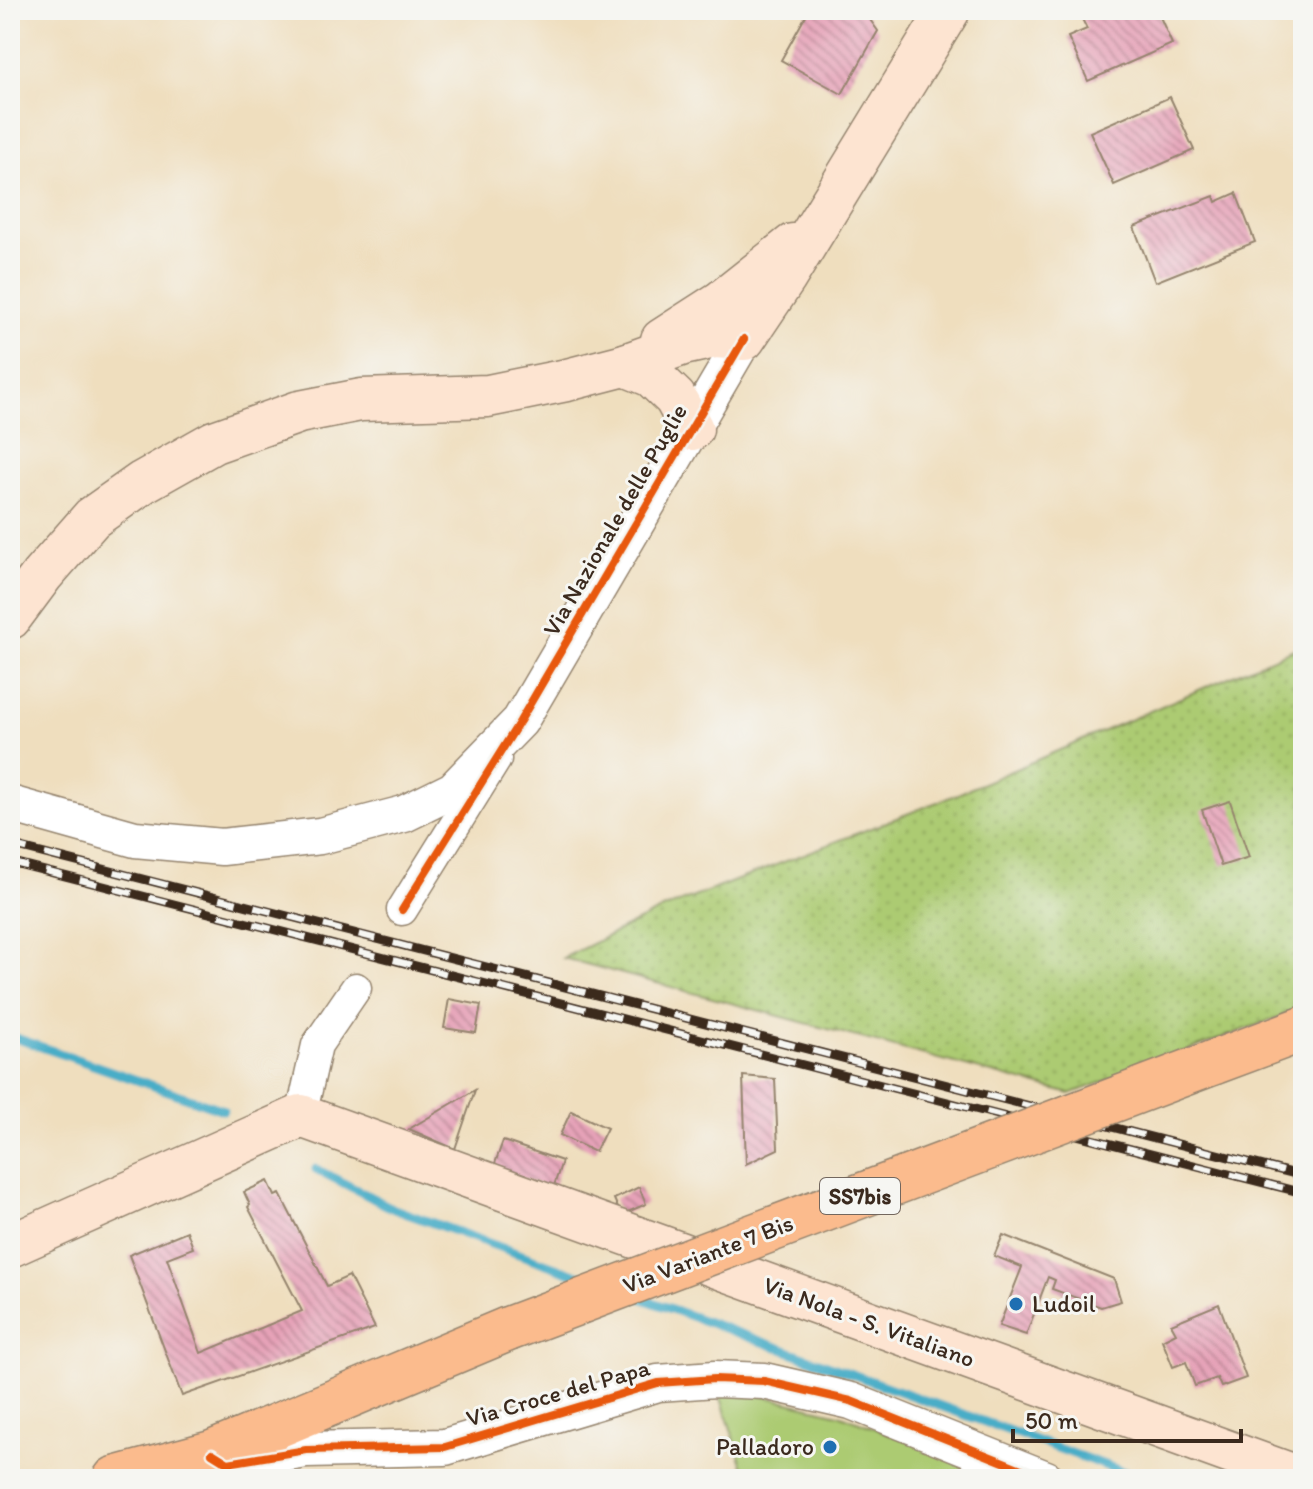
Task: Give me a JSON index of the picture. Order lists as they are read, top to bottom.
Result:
{
  "streets": {
    "main road": [
      "Via Nazionale delle Puglie",
      "SS7bis",
      "Via Variante 7 Bis",
      "Via Nola - S. Vitaliano"
    ],
    "street": ["Via Croce del Papa"]
  },
  "crossings": [
    ["Via Variante 7 Bis", "Via Croce del Papa"]
  ],
  "places": ["Ludoil", "Palladoro"],
  "scale_bar": "50 m"
}
